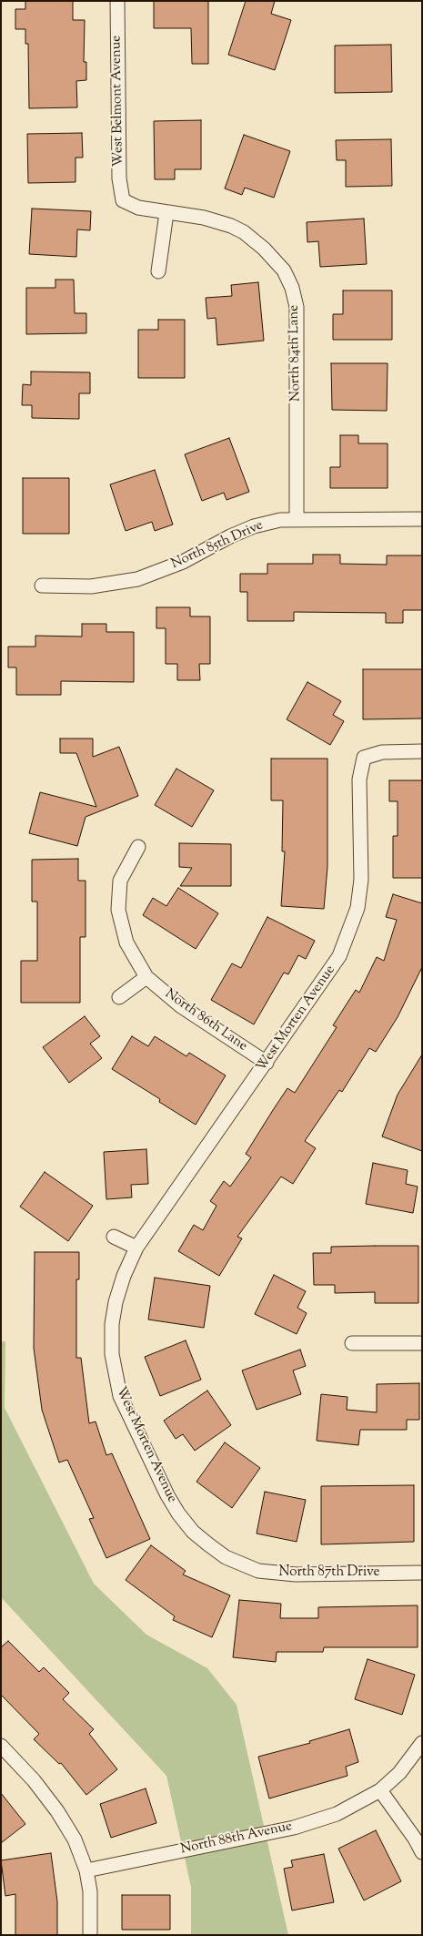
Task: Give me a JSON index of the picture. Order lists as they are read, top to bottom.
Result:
{
  "streets": {
    "street": [
      "West Belmont Avenue",
      "North 84th Lane",
      "North 85th Drive",
      "West Morten Avenue",
      "North 86th Lane",
      "North 87th Drive",
      "North 88th Avenue"
    ]
  },
  "crossings": [
    ["West Belmont Avenue", "North 84th Lane"],
    ["North 84th Lane", "North 85th Drive"],
    ["West Morten Avenue", "North 86th Lane"],
    ["West Morten Avenue", "North 87th Drive"]
  ]
}
